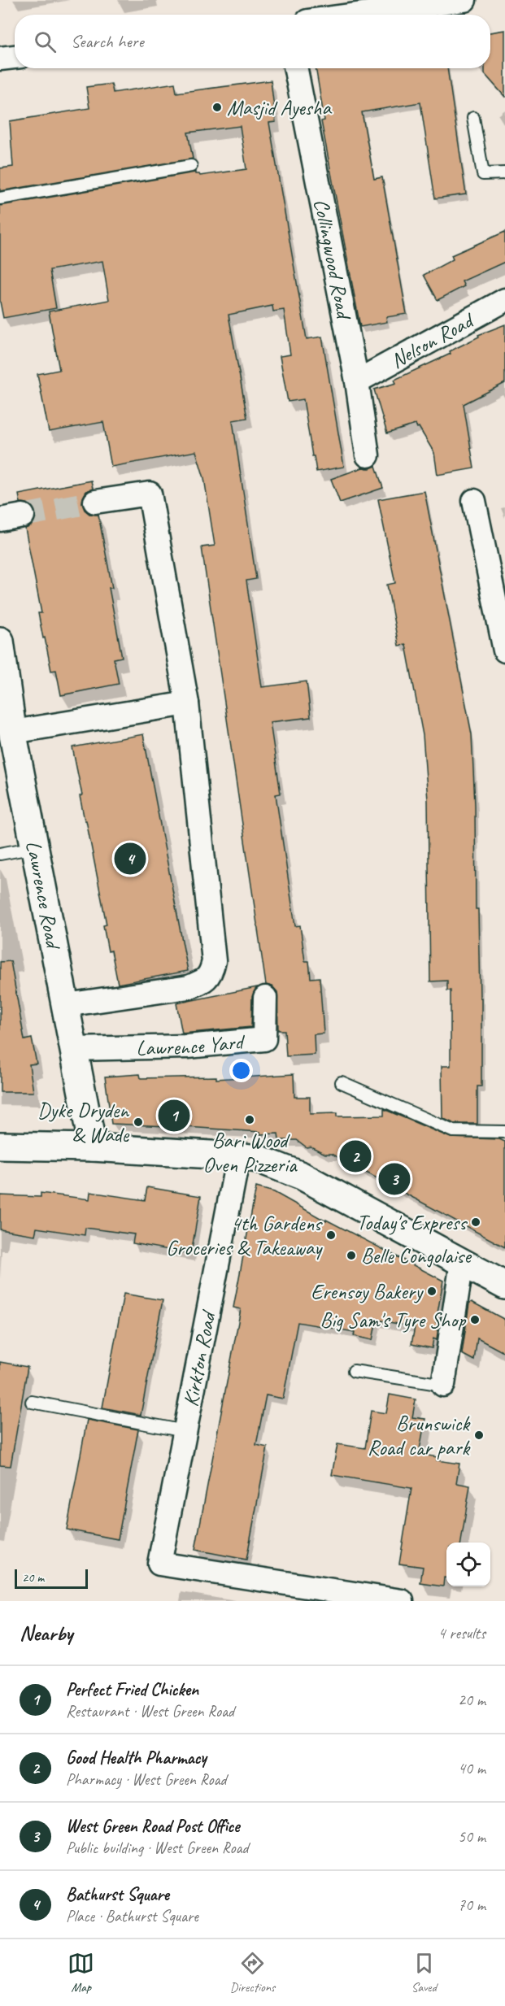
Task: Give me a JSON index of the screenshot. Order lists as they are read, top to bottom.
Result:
{
  "streets": {
    "main road": ["Lawrence Road"],
    "street": [
      "Collingwood Road",
      "Nelson Road",
      "Lawrence Yard",
      "Kirkton Road"
    ]
  },
  "crossings": [
    ["Collingwood Road", "Nelson Road"],
    ["Lawrence Road", "Lawrence Yard"]
  ],
  "places": [
    "Masjid Ayesha",
    "Bari Wood Oven Pizzeria",
    "Dyke Dryden & Wade",
    "Today's Express",
    "4th Gardens Groceries & Takeaway",
    "Belle Congolaise",
    "Erensoy Bakery",
    "Big Sam's Tyre Shop",
    "Brunswick Road car park"
  ],
  "scale_bar": "20 m",
  "page": {
    "search": "Search here",
    "pins": [
      "4",
      "1",
      "2",
      "3"
    ],
    "scale": "20 m",
    "heading": ["Nearby", "4 results"],
    "list": [
      {
        "mark": "1",
        "name": "Perfect Fried Chicken",
        "note": "Restaurant · West Green Road",
        "value": "20 m"
      },
      {
        "mark": "2",
        "name": "Good Health Pharmacy",
        "note": "Pharmacy · West Green Road",
        "value": "40 m"
      },
      {
        "mark": "3",
        "name": "West Green Road Post Office",
        "note": "Public building · West Green Road",
        "value": "50 m"
      },
      {
        "mark": "4",
        "name": "Bathurst Square",
        "note": "Place · Bathurst Square",
        "value": "70 m"
      }
    ],
    "nav": ["Map", "Directions", "Saved"]
  }
}
